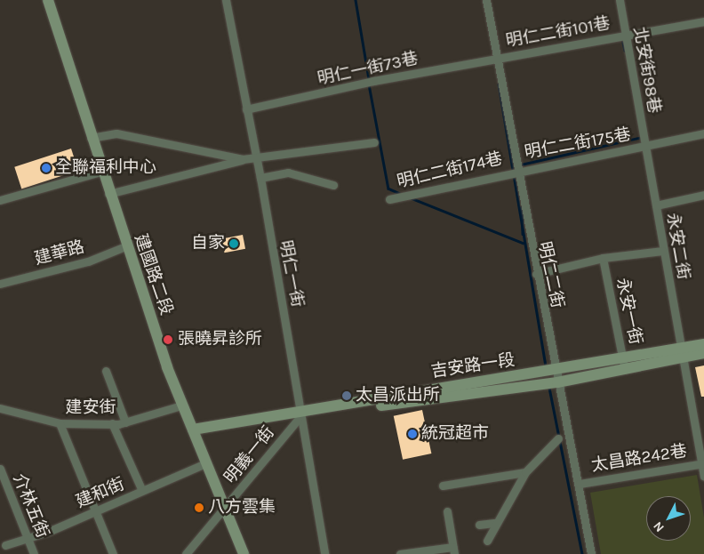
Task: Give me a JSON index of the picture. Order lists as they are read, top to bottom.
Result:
{
  "streets": {
    "street": [
      "明仁二街101巷",
      "明仁一街73巷",
      "北安街98巷",
      "明仁二街175巷",
      "明仁二街174巷",
      "永安二街",
      "建華路",
      "明仁一街",
      "建國路二段",
      "明仁二街",
      "永安一街",
      "吉安路一段",
      "建安街",
      "明義一街",
      "太昌路242巷",
      "建和街",
      "介林五街"
    ]
  },
  "crossings": [
    ["明仁二街101巷", "明仁一街73巷"],
    ["明仁二街101巷", "北安街98巷"],
    ["明仁二街101巷", "明仁二街"],
    ["明仁一街73巷", "明仁一街"],
    ["明仁一街73巷", "明仁二街"],
    ["北安街98巷", "明仁二街175巷"],
    ["北安街98巷", "永安二街"],
    ["明仁二街175巷", "明仁二街174巷"],
    ["明仁二街175巷", "永安二街"],
    ["明仁二街175巷", "明仁二街"],
    ["明仁二街174巷", "明仁二街"],
    ["永安二街", "吉安路一段"],
    ["永安二街", "太昌路242巷"],
    ["建華路", "建國路二段"],
    ["明仁一街", "吉安路一段"],
    ["明仁一街", "明義一街"],
    ["建國路二段", "吉安路一段"],
    ["建國路二段", "建安街"],
    ["建國路二段", "明義一街"],
    ["建國路二段", "建和街"],
    ["明仁二街", "吉安路一段"],
    ["明仁二街", "太昌路242巷"],
    ["永安一街", "吉安路一段"],
    ["吉安路一段", "明義一街"],
    ["建和街", "介林五街"]
  ],
  "places": [
    "全聯福利中心",
    "自家",
    "張曉昇診所",
    "太昌派出所",
    "統冠超市",
    "八方雲集"
  ],
  "north": "bottom left"
}
